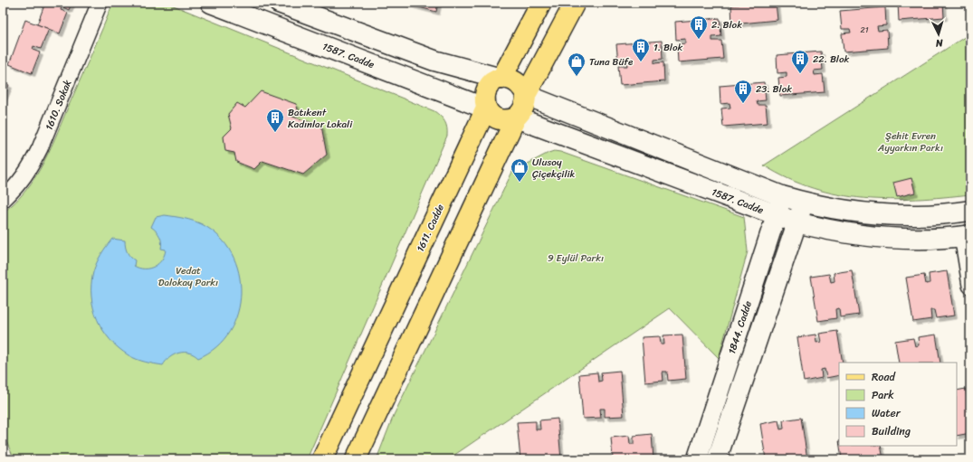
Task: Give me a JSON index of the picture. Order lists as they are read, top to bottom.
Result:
{
  "streets": {
    "main road": ["1587. Cadde", "1611. Cadde"],
    "street": ["1610. Sokak", "1844. Cadde"]
  },
  "crossings": [
    ["1587. Cadde", "1611. Cadde"],
    ["1587. Cadde", "1844. Cadde"]
  ],
  "parks": ["Şehit Evren Ayyarkın Parkı", "9 Eylül Parkı", "Vedat Dalokay Parkı"],
  "places": {
    "building": [
      "2. Blok",
      "1. Blok",
      "22. Blok",
      "23. Blok",
      "Batıkent Kadınlar Lokali"
    ],
    "shop": ["Tuna Büfe", "Ulusoy Çiçekçilik"]
  },
  "house_numbers": ["21"],
  "legend": [
    "Road",
    "Park",
    "Water",
    "Building"
  ],
  "north": "bottom"
}
